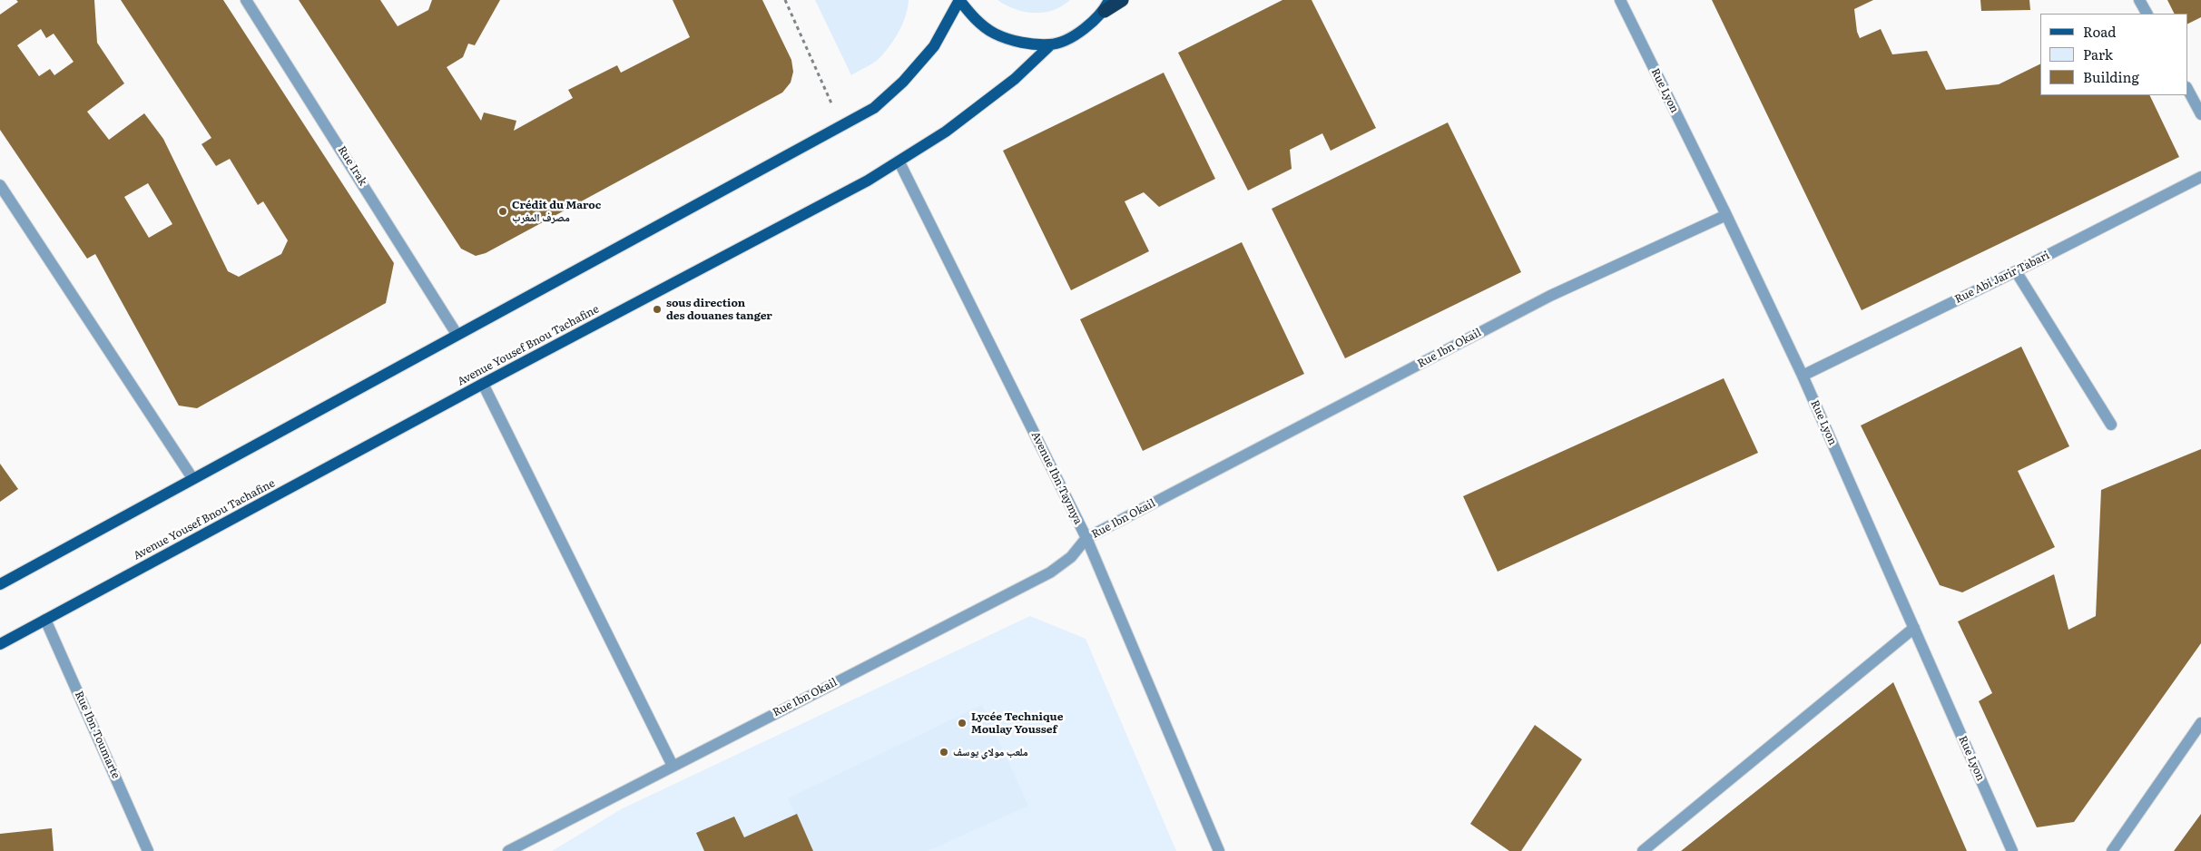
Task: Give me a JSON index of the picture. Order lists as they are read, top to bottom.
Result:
{
  "streets": {
    "main road": ["Avenue Yousef Bnou Tachafine"],
    "street": [
      "Rue Lyon",
      "Rue Irak",
      "Rue Abi Jarir Tabari",
      "Rue Ibn Okail",
      "Avenue Ibn Taymya",
      "Rue Ibn Toumarte"
    ]
  },
  "crossings": [
    ["Rue Lyon", "Rue Abi Jarir Tabari"],
    ["Rue Lyon", "Rue Ibn Okail"],
    ["Avenue Yousef Bnou Tachafine", "Avenue Ibn Taymya"],
    ["Avenue Yousef Bnou Tachafine", "Rue Ibn Toumarte"],
    ["Rue Ibn Okail", "Avenue Ibn Taymya"]
  ],
  "places": [
    "Crédit du Maroc مصرف المغرب",
    "sous direction des douanes tanger",
    "Lycée Technique Moulay Youssef",
    "ملعب مولاي يوسف"
  ],
  "legend": ["Road", "Park", "Building"]
}
